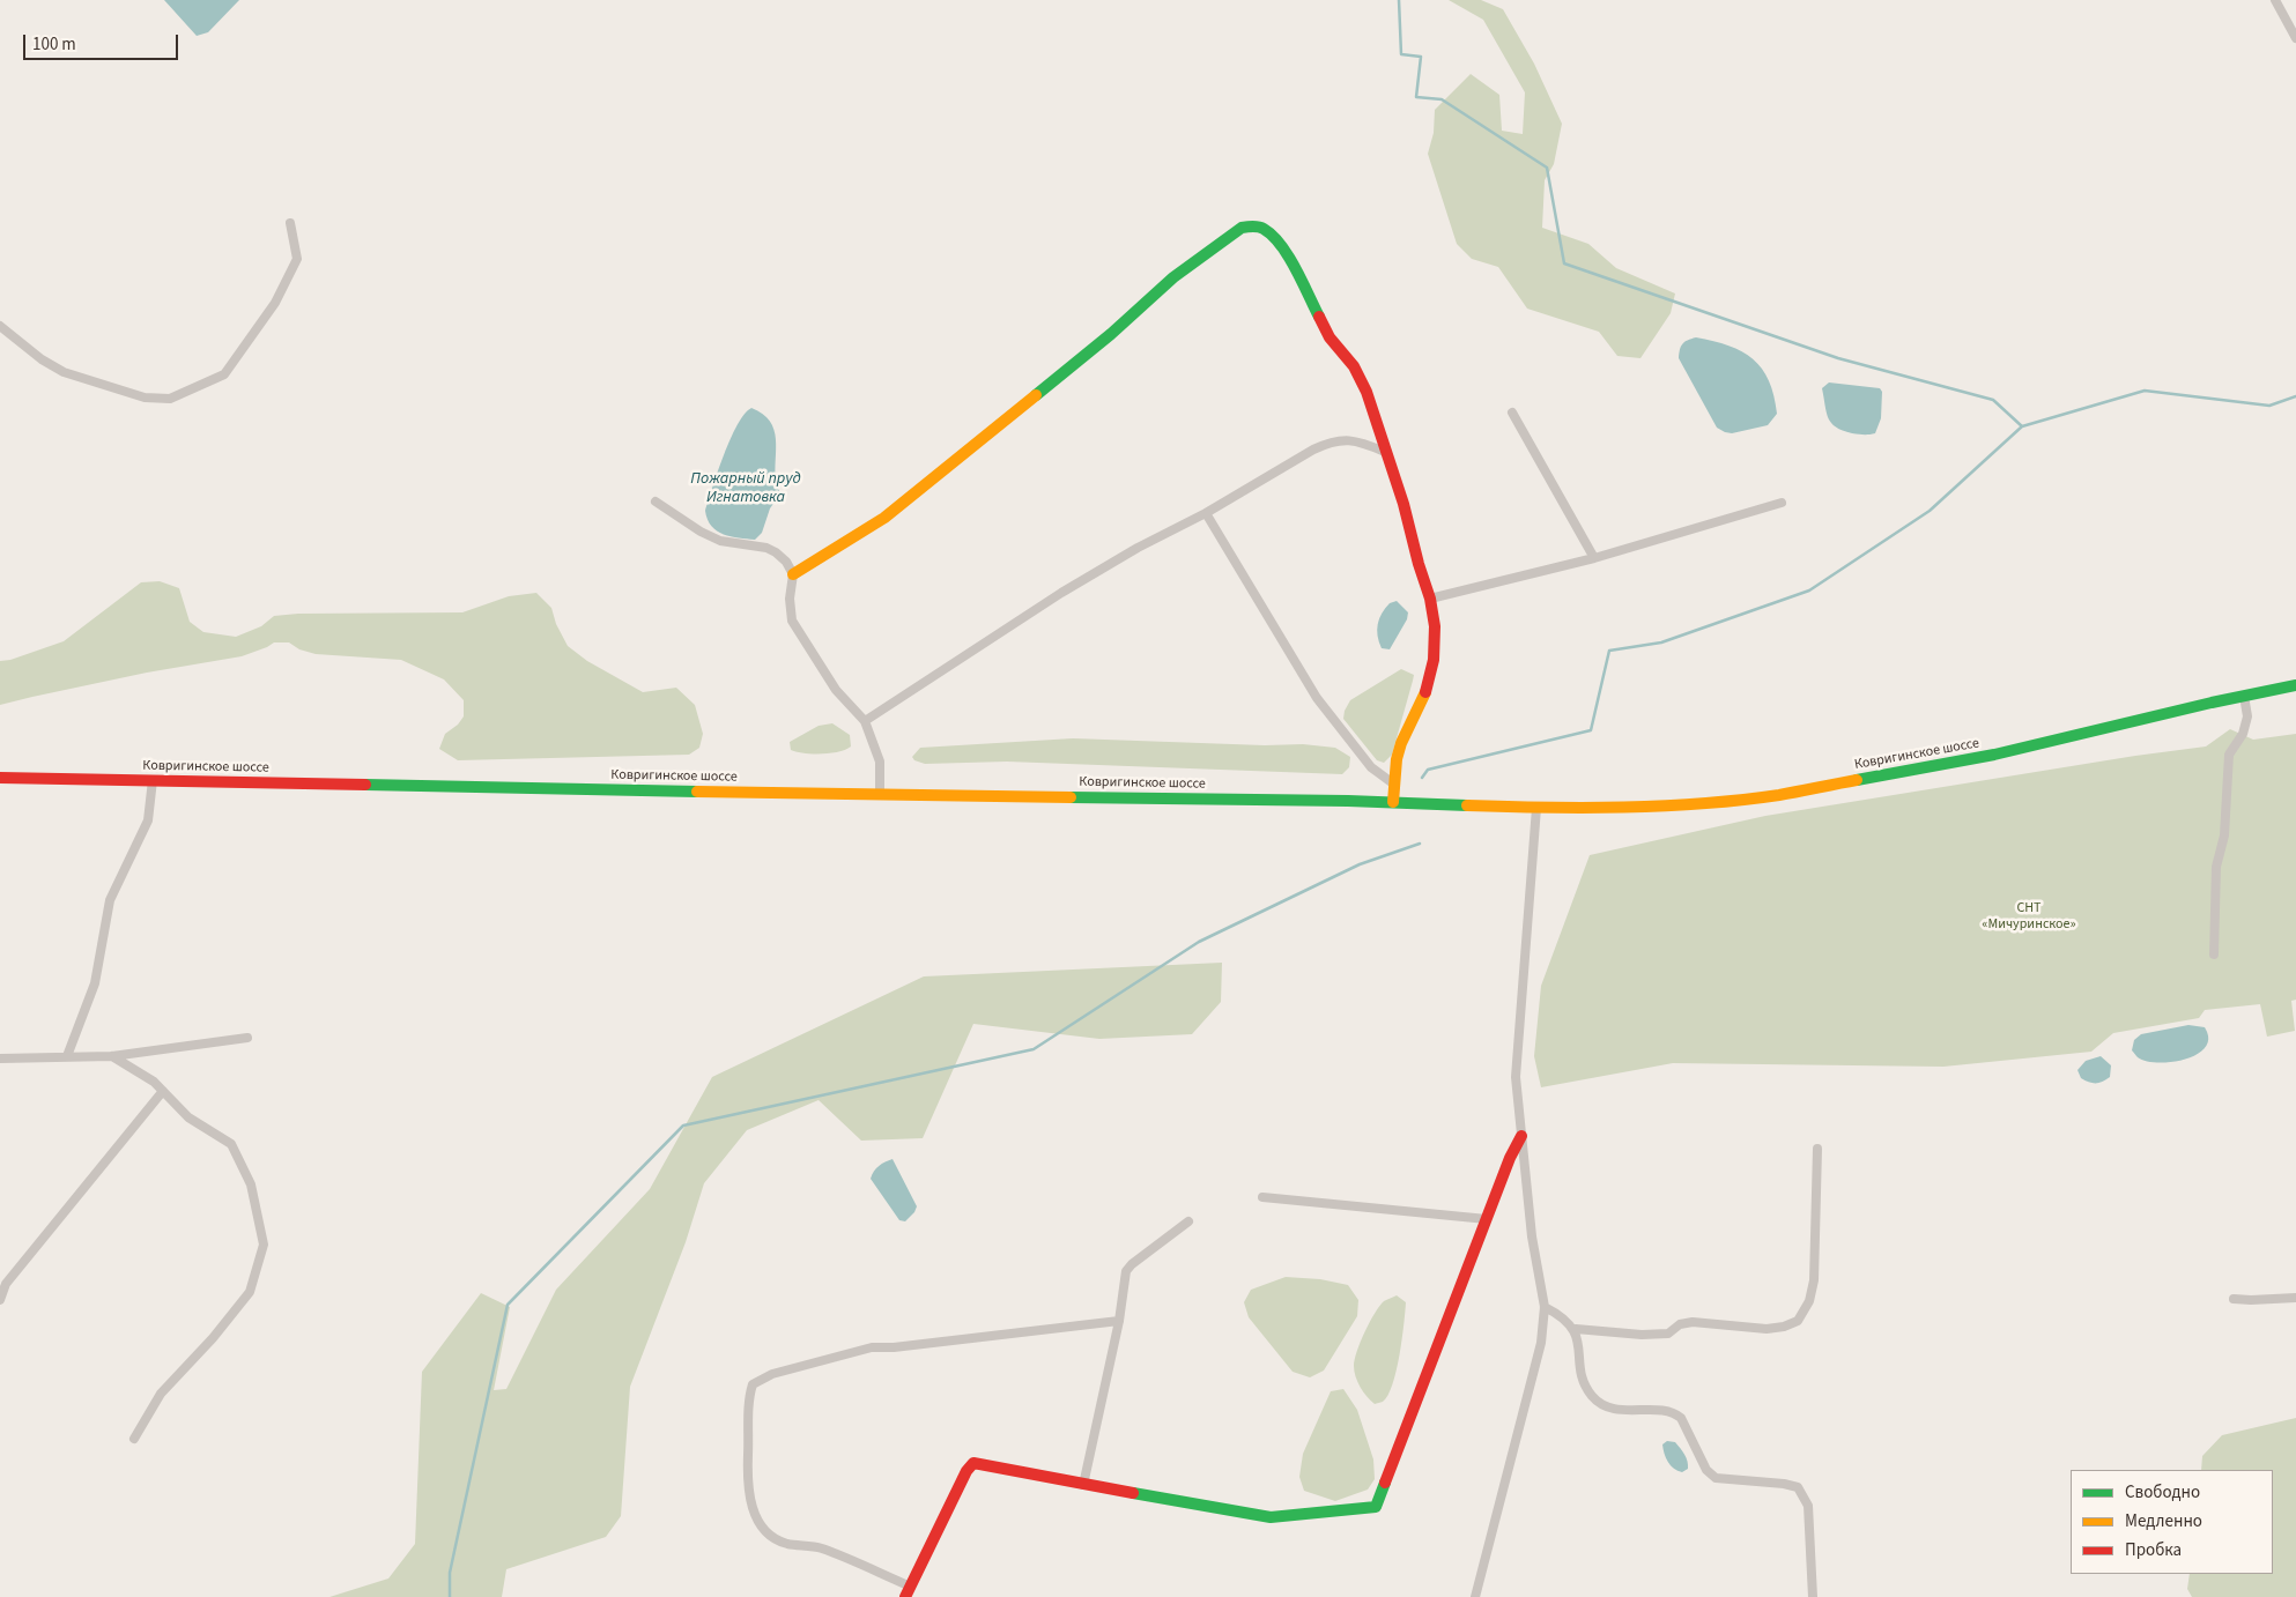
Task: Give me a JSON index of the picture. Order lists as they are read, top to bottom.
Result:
{
  "streets": {
    "main road": ["Ковригинское шоссе"]
  },
  "water": ["Пожарный пруд Игнатовка"],
  "parks": ["СНТ «Мичуринское»"],
  "legend": ["Свободно", "Медленно", "Пробка"],
  "scale_bar": "100 m"
}
